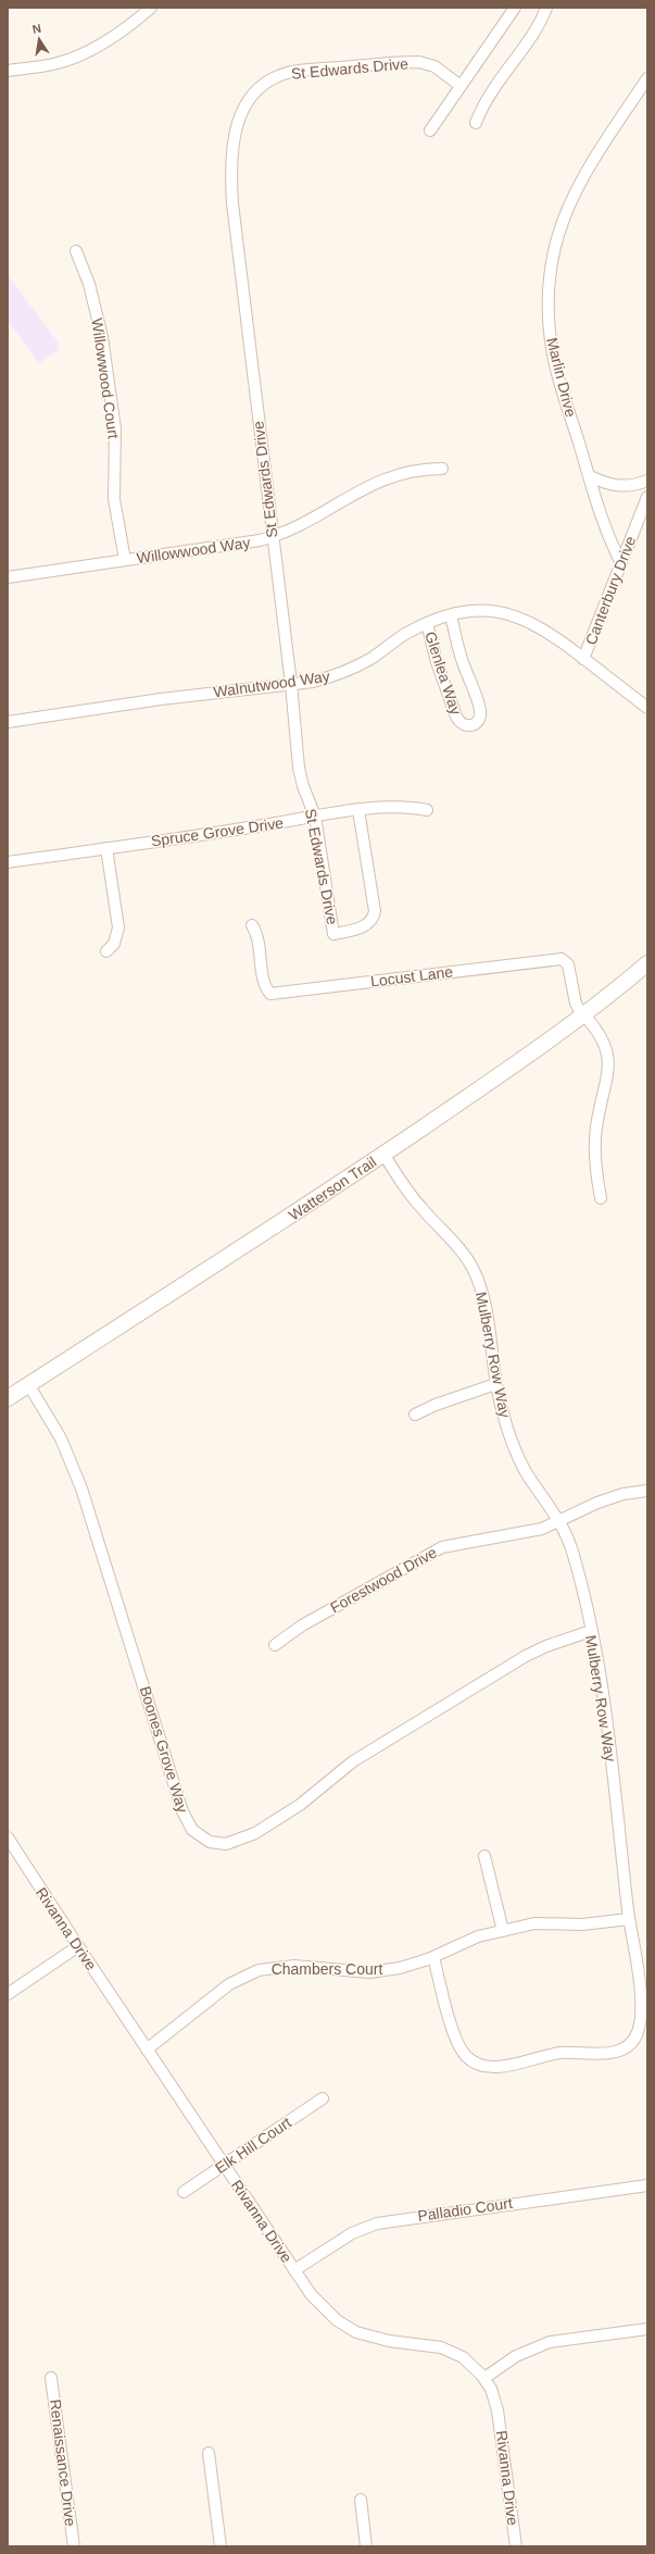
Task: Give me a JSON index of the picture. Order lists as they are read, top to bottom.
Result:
{
  "streets": {
    "main road": ["Watterson Trail"],
    "street": [
      "St Edwards Drive",
      "Marlin Drive",
      "Willowwood Court",
      "Willowwood Way",
      "Canterbury Drive",
      "Glenlea Way",
      "Walnutwood Way",
      "Spruce Grove Drive",
      "Locust Lane",
      "Mulberry Row Way",
      "Forestwood Drive",
      "Boones Grove Way",
      "Rivanna Drive",
      "Chambers Court",
      "Elk Hill Court",
      "Palladio Court",
      "Renaissance Drive"
    ]
  },
  "crossings": [
    ["St Edwards Drive", "Willowwood Way"],
    ["St Edwards Drive", "Walnutwood Way"],
    ["St Edwards Drive", "Spruce Grove Drive"],
    ["Marlin Drive", "Canterbury Drive"],
    ["Willowwood Court", "Willowwood Way"],
    ["Canterbury Drive", "Walnutwood Way"],
    ["Glenlea Way", "Walnutwood Way"],
    ["Locust Lane", "Watterson Trail"],
    ["Watterson Trail", "Mulberry Row Way"],
    ["Watterson Trail", "Boones Grove Way"],
    ["Mulberry Row Way", "Forestwood Drive"],
    ["Mulberry Row Way", "Boones Grove Way"],
    ["Mulberry Row Way", "Chambers Court"],
    ["Rivanna Drive", "Chambers Court"],
    ["Rivanna Drive", "Elk Hill Court"],
    ["Rivanna Drive", "Palladio Court"]
  ],
  "north": "top"
}
